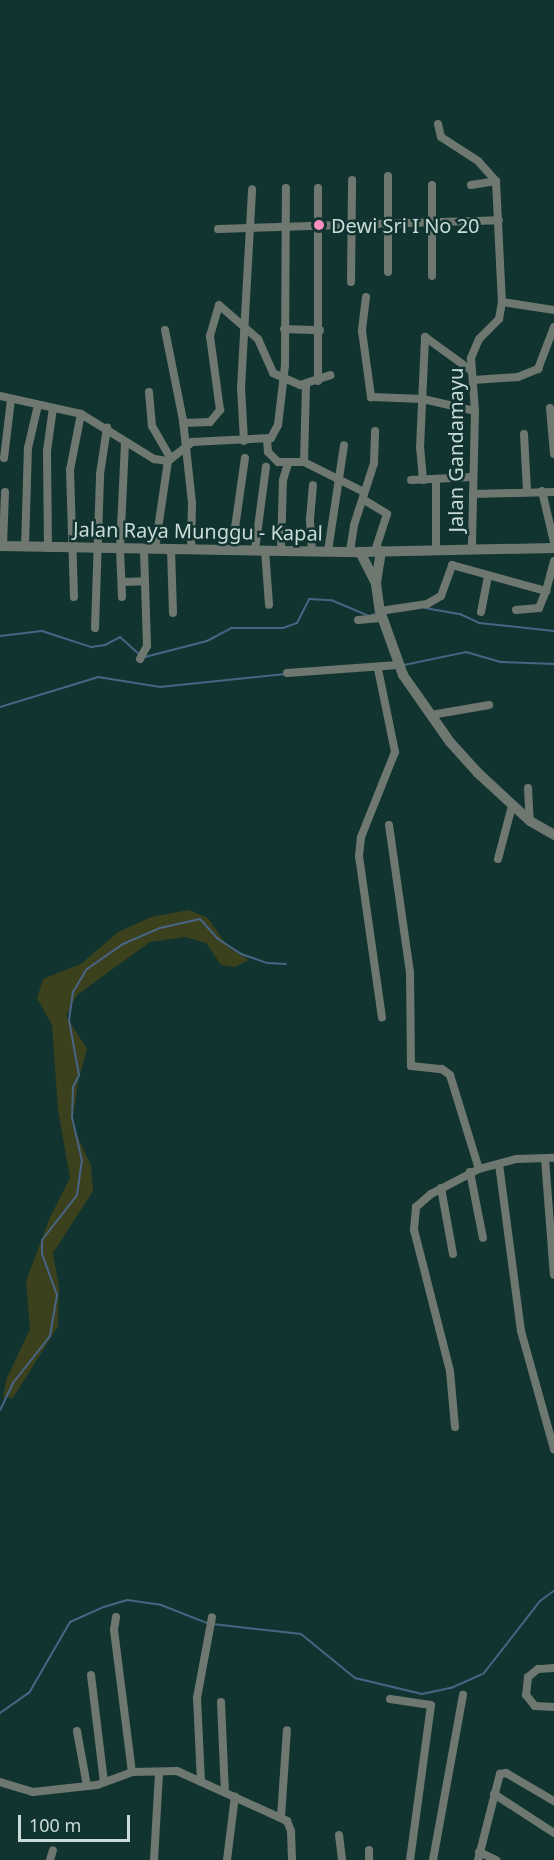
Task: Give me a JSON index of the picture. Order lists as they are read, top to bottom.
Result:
{
  "streets": {
    "street": ["Jalan Gandamayu", "Jalan Raya Munggu - Kapal"]
  },
  "crossings": [
    ["Jalan Gandamayu", "Jalan Raya Munggu - Kapal"]
  ],
  "places": ["Dewi Sri I No 20"],
  "scale_bar": "100 m"
}
